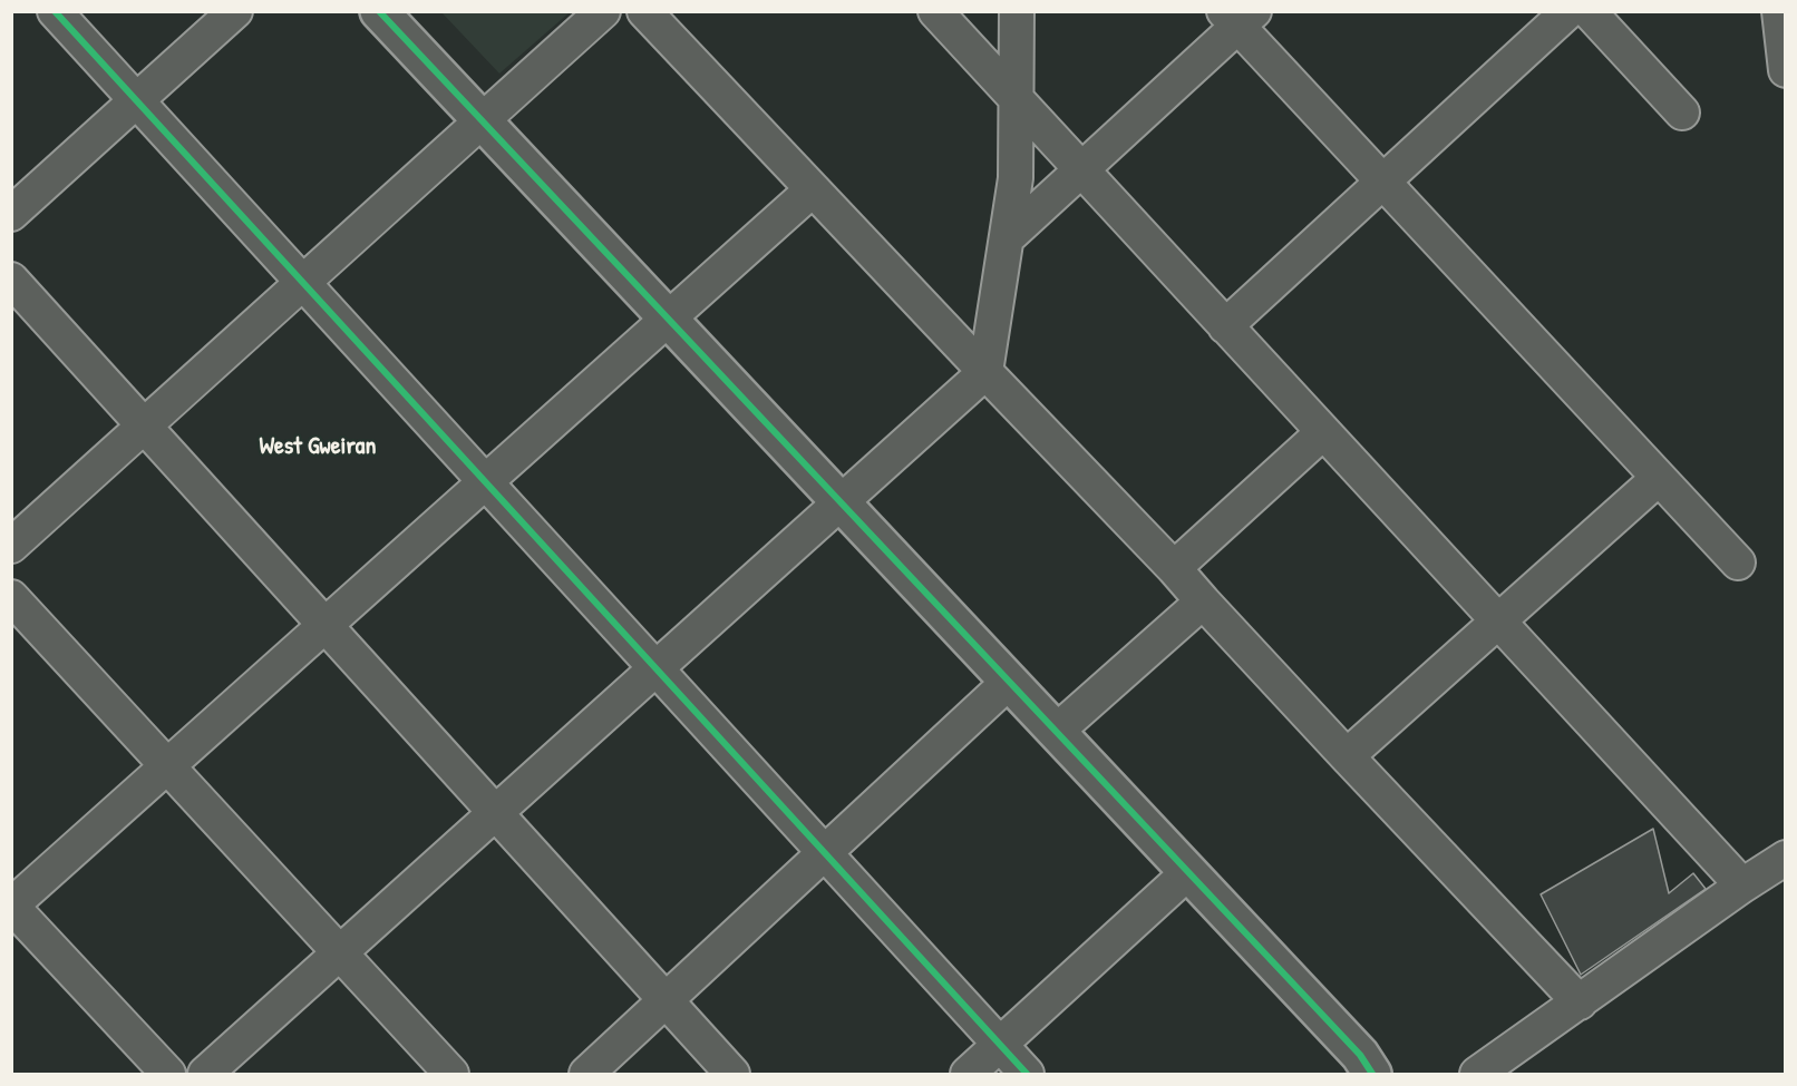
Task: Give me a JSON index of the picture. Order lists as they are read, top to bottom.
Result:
{
  "districts": ["West Gweiran"]
}
